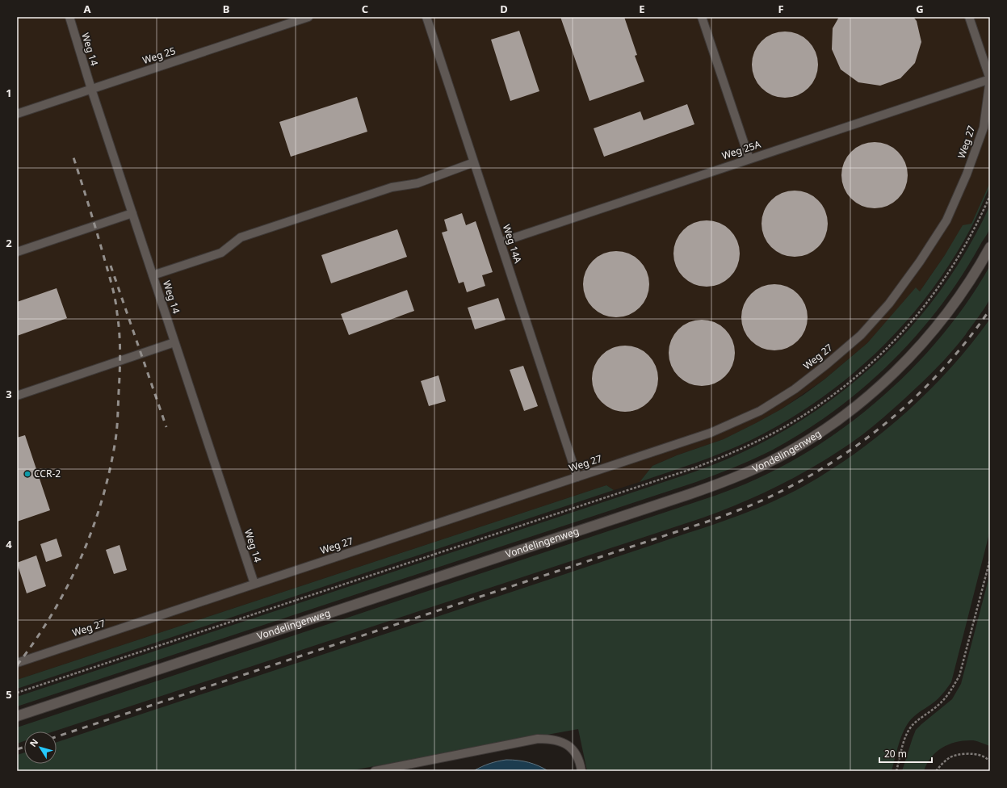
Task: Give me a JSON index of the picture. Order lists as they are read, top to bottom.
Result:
{
  "streets": {
    "street": ["Vondelingenweg"],
    "lane": [
      "Weg 14",
      "Weg 25",
      "Weg 27",
      "Weg 25A",
      "Weg 14A"
    ]
  },
  "crossings": [
    ["Weg 14", "Weg 25"],
    ["Weg 14", "Weg 27"],
    ["Weg 27", "Weg 25A"],
    ["Weg 27", "Weg 14A"],
    ["Weg 25A", "Weg 14A"]
  ],
  "places": ["CCR-2"],
  "scale_bar": "20 m",
  "north": "top left",
  "grid": {
    "columns": [
      "A",
      "B",
      "C",
      "D",
      "E",
      "F",
      "G"
    ],
    "rows": [
      "1",
      "2",
      "3",
      "4",
      "5"
    ]
  }
}
